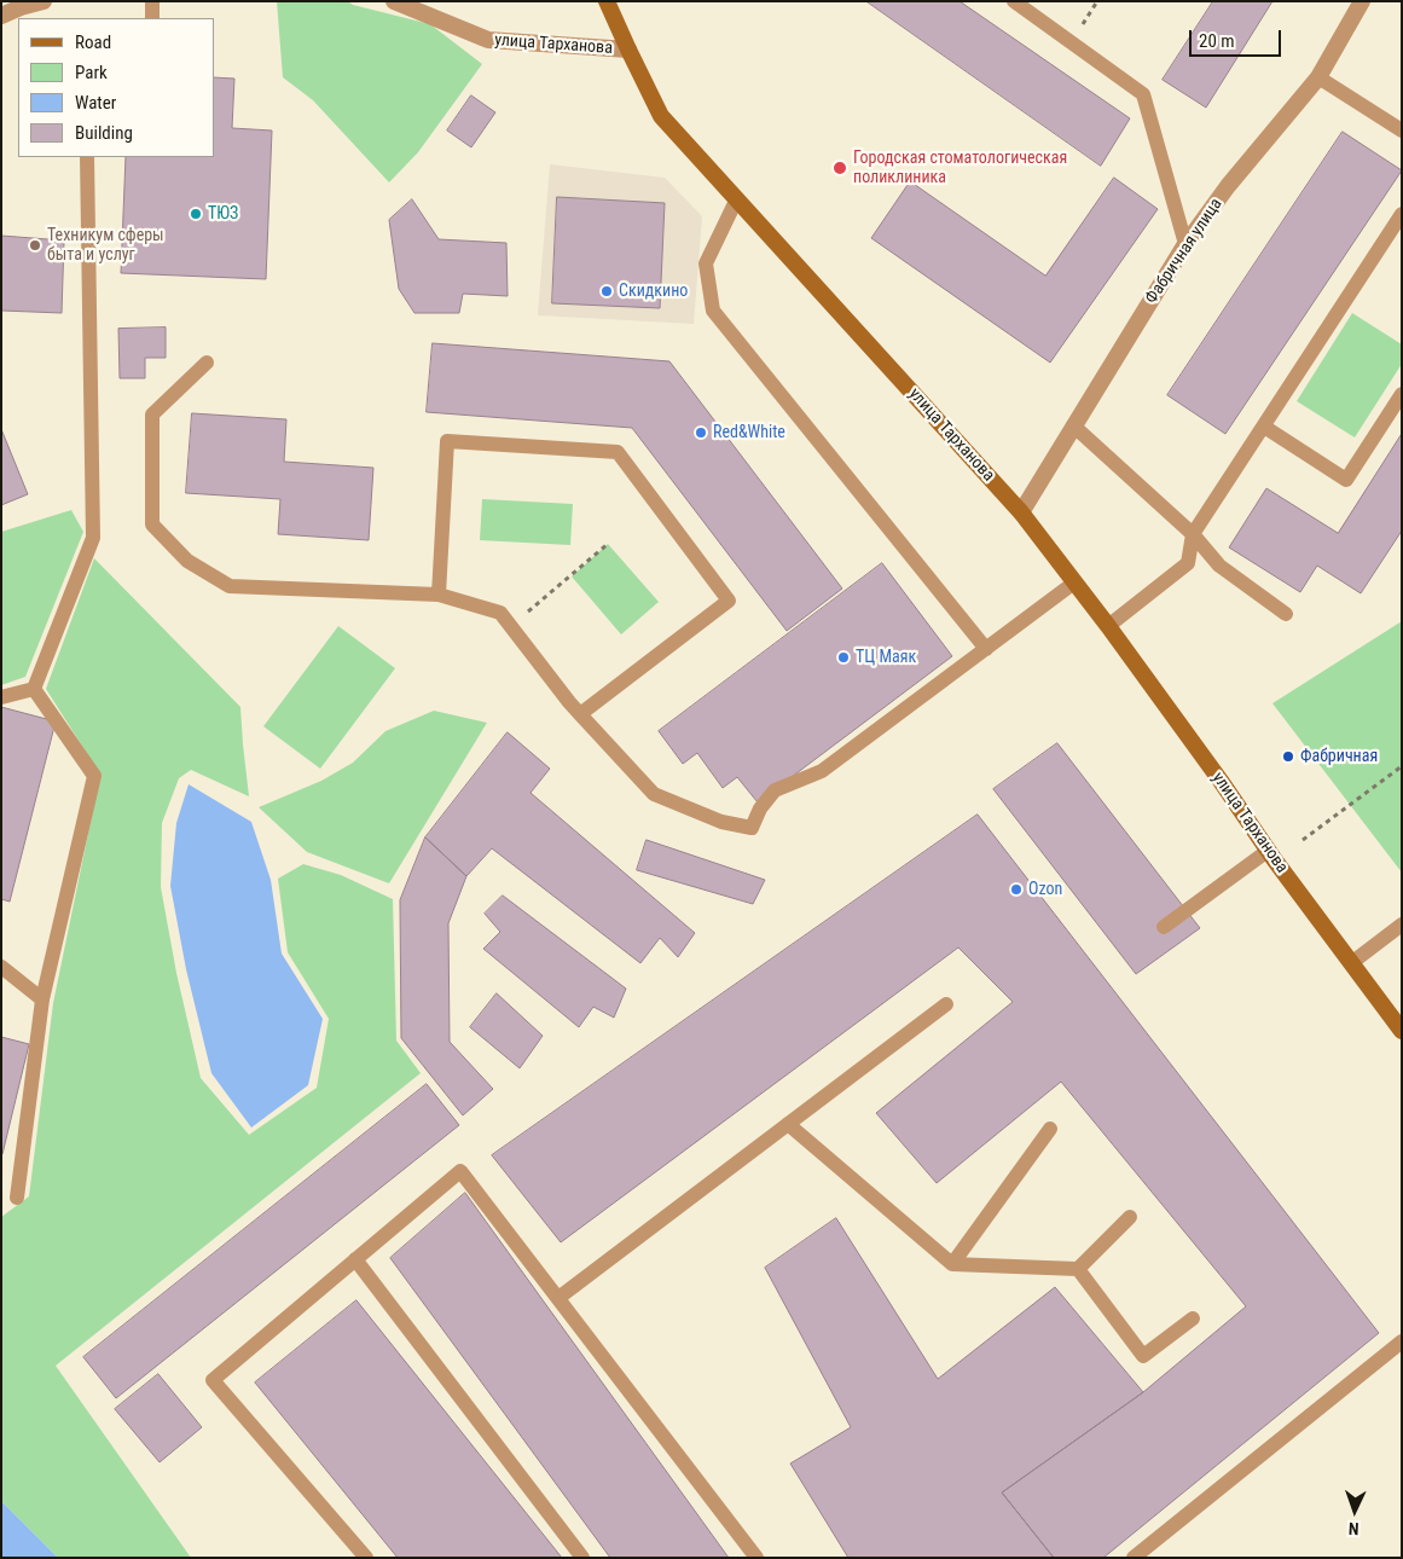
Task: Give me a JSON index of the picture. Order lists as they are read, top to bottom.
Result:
{
  "streets": {
    "main road": ["улица Тарханова"],
    "street": ["Фабричная улица"]
  },
  "crossings": [
    ["улица Тарханова", "Фабричная улица"]
  ],
  "places": [
    "Городская стоматологическая поликлиника",
    "ТЮЗ",
    "Техникум сферы быта и услуг",
    "Скидкино",
    "Red&White",
    "ТЦ Маяк",
    "Фабричная",
    "Ozon"
  ],
  "legend": [
    "Road",
    "Park",
    "Water",
    "Building"
  ],
  "scale_bar": "20 m",
  "north": "bottom"
}
